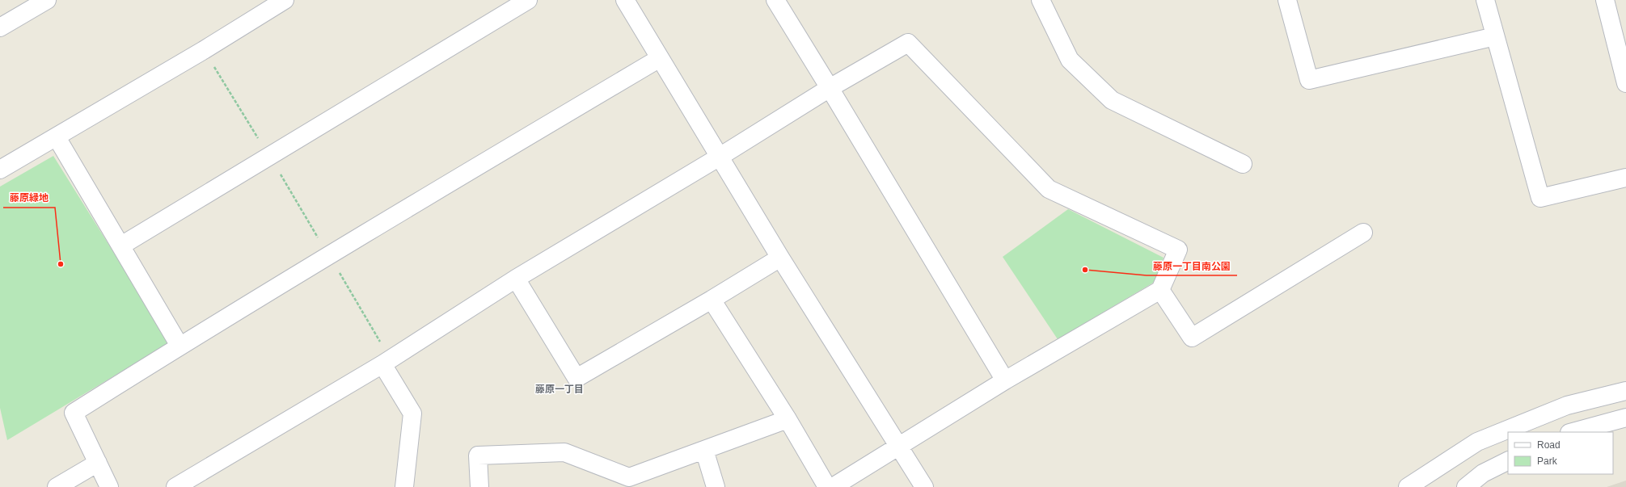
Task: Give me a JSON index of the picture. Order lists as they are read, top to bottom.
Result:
{
  "districts": ["藤原一丁目"],
  "places": ["藤原緑地", "藤原一丁目南公園"],
  "legend": ["Road", "Park"]
}
